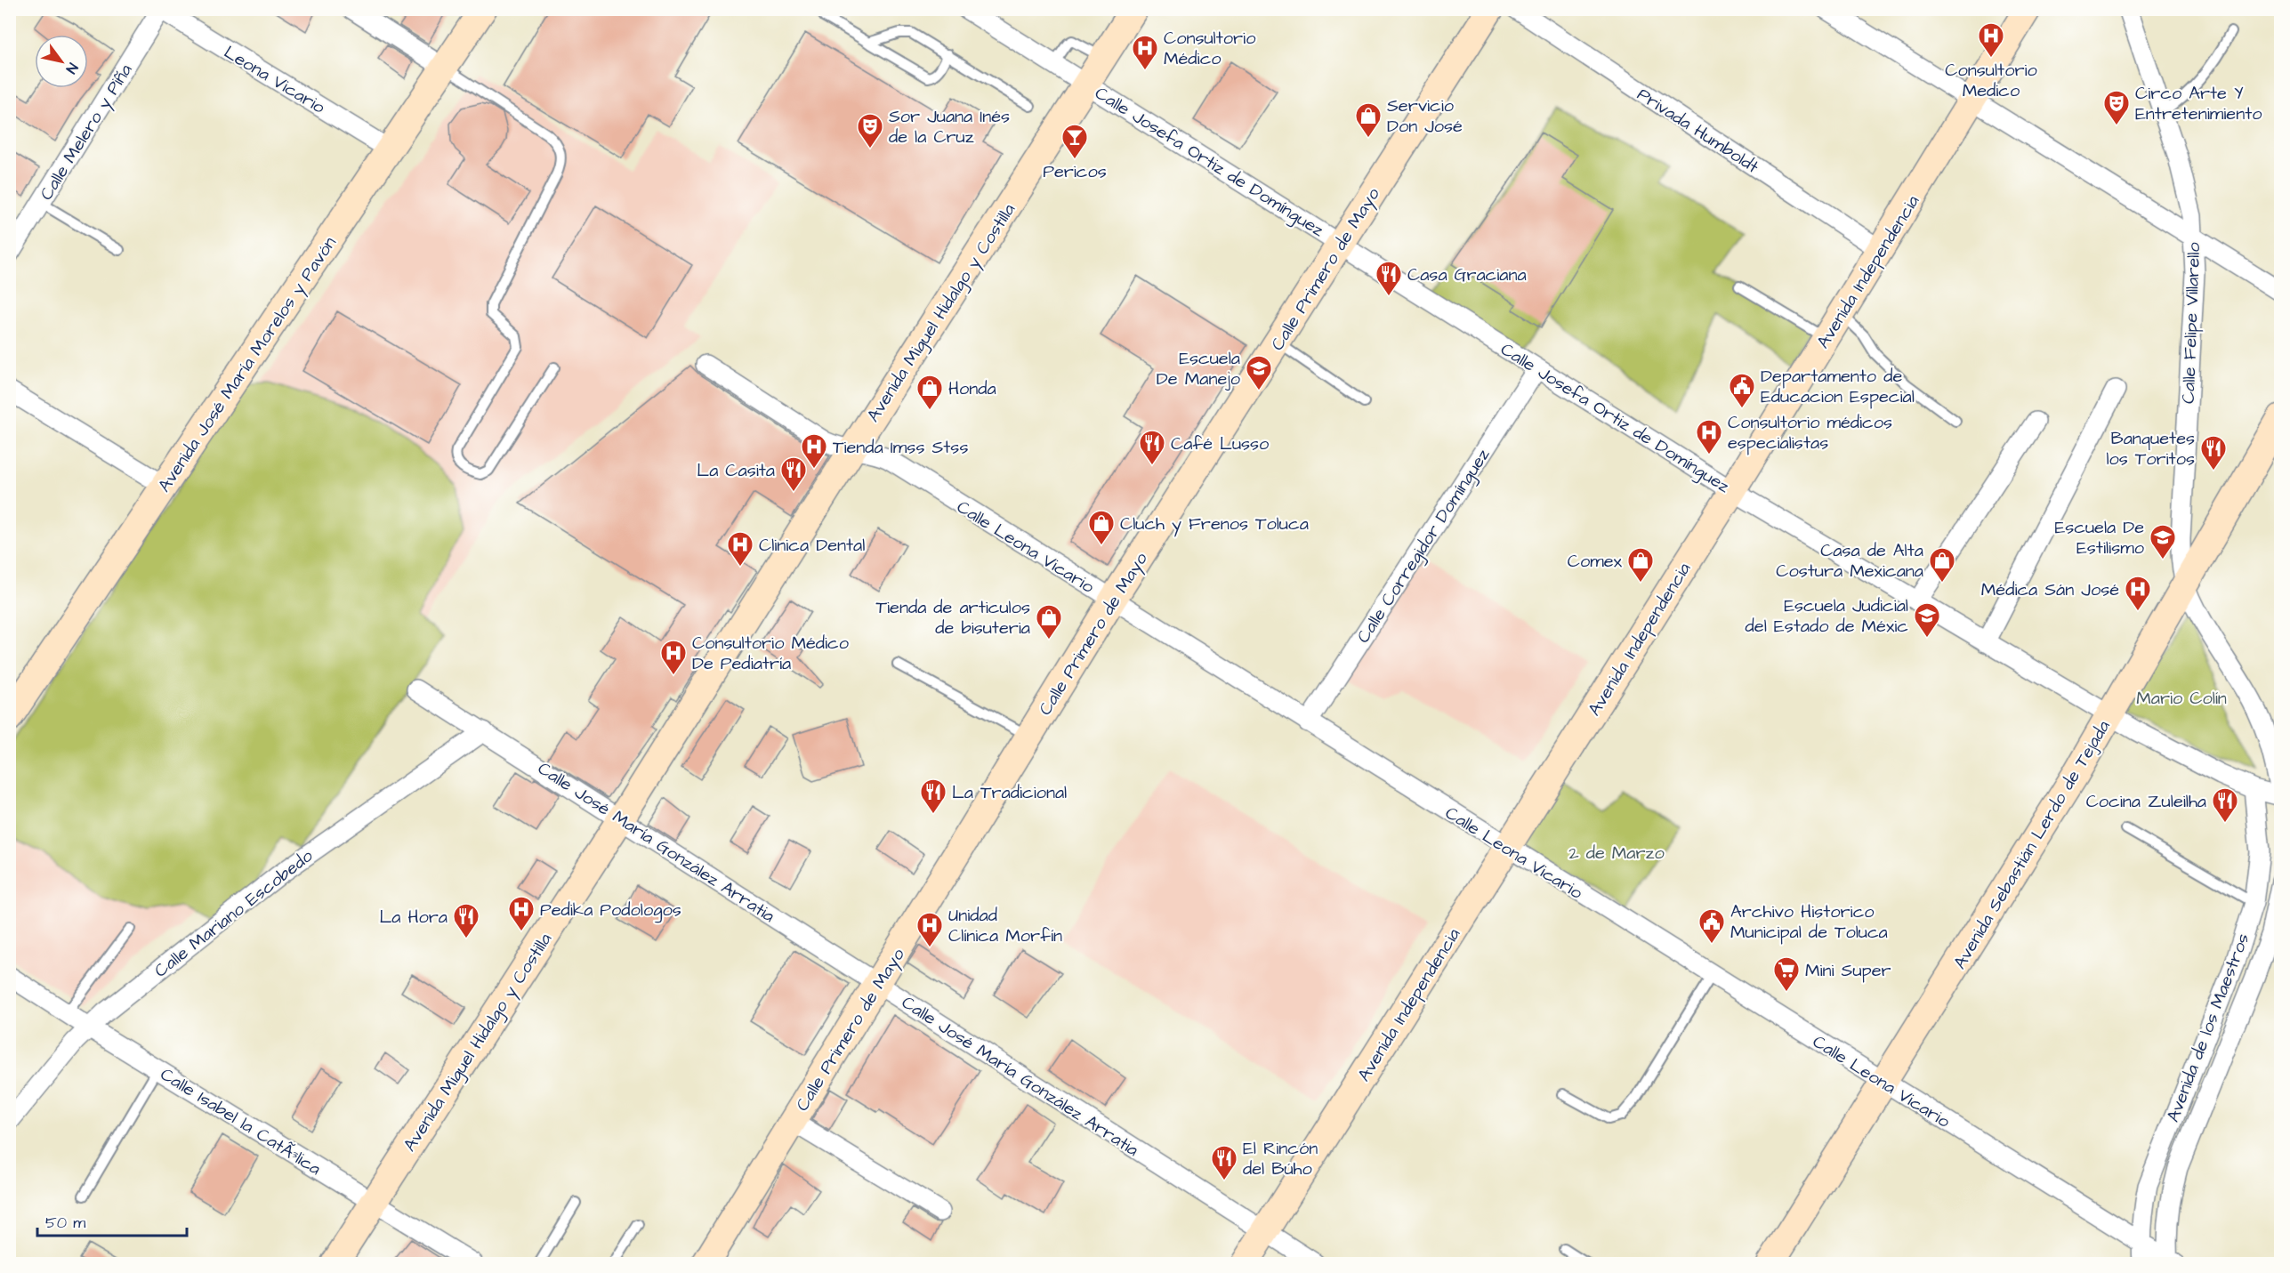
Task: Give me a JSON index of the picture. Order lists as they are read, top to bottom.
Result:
{
  "streets": {
    "main road": [
      "Calle Primero de Mayo",
      "Avenida Independencia",
      "Avenida Miguel Hidalgo y Costilla",
      "Avenida José María Morelos y Pavón",
      "Avenida Sebastián Lerdo de Tejada"
    ],
    "street": [
      "Leona Vicario",
      "Privada Humboldt",
      "Calle Melero y Piña",
      "Calle Josefa Ortiz de Domínguez",
      "Calle Felipe Villarello",
      "Calle Corregidor Domínguez",
      "Calle Leona Vicario",
      "Calle José María González Arratia",
      "Calle Mariano Escobedo",
      "Avenida de los Maestros",
      "Calle Isabel la CatÃ³lica"
    ]
  },
  "crossings": [
    ["Leona Vicario", "Calle Melero y Piña"],
    ["Leona Vicario", "Avenida José María Morelos y Pavón"],
    ["Privada Humboldt", "Avenida Independencia"],
    ["Calle Josefa Ortiz de Domínguez", "Calle Primero de Mayo"],
    ["Calle Josefa Ortiz de Domínguez", "Avenida Independencia"],
    ["Calle Josefa Ortiz de Domínguez", "Avenida Miguel Hidalgo y Costilla"],
    ["Calle Josefa Ortiz de Domínguez", "Calle Corregidor Domínguez"],
    ["Calle Josefa Ortiz de Domínguez", "Avenida Sebastián Lerdo de Tejada"],
    ["Calle Josefa Ortiz de Domínguez", "Avenida de los Maestros"],
    ["Calle Primero de Mayo", "Calle Leona Vicario"],
    ["Calle Primero de Mayo", "Calle José María González Arratia"],
    ["Avenida Independencia", "Calle Leona Vicario"],
    ["Avenida Independencia", "Calle José María González Arratia"],
    ["Avenida Miguel Hidalgo y Costilla", "Calle Leona Vicario"],
    ["Avenida Miguel Hidalgo y Costilla", "Calle José María González Arratia"],
    ["Avenida Miguel Hidalgo y Costilla", "Calle Isabel la CatÃ³lica"],
    ["Calle Felipe Villarello", "Avenida Sebastián Lerdo de Tejada"],
    ["Calle Corregidor Domínguez", "Calle Leona Vicario"],
    ["Calle Leona Vicario", "Avenida Sebastián Lerdo de Tejada"],
    ["Calle Leona Vicario", "Avenida de los Maestros"],
    ["Calle José María González Arratia", "Calle Mariano Escobedo"],
    ["Calle Mariano Escobedo", "Calle Isabel la CatÃ³lica"]
  ],
  "parks": ["Mario Colín", "2 de Marzo"],
  "places": {
    "hospital": [
      "Consultorio Medico",
      "Consultorio Médico",
      "Consultorio médicos especialistas",
      "Tienda Imss Stss",
      "Clinica Dental",
      "Médica Sán José",
      "Consultorio Médico De Pediatría",
      "Pedika Podologos",
      "Unidad Clínica Morfín"
    ],
    "theatre": ["Circo Arte Y Entretenimiento", "Sor Juana Inés de la Cruz"],
    "shop": [
      "Servicio Don José",
      "Honda",
      "Cluch y Frenos Toluca",
      "Comex",
      "Casa de Alta Costura Mexicana",
      "Tienda de articulos de bisuteria"
    ],
    "bar": ["Pericos"],
    "restaurant": [
      "Casa Graciana",
      "Café Lusso",
      "Banquetes los Toritos",
      "La Casita",
      "La Tradicional",
      "Cocina Zuleilha",
      "La Hora",
      "El Rincón del Búho"
    ],
    "school or university": ["Escuela De Manejo", "Escuela De Estilismo", "Escuela Judicial del Estado de Méxic"],
    "public building": ["Departamento de Educacion Especial", "Archivo Historico Municipal de Toluca"],
    "supermarket": ["Mini Super"]
  },
  "scale_bar": "50 m",
  "north": "bottom right"
}
